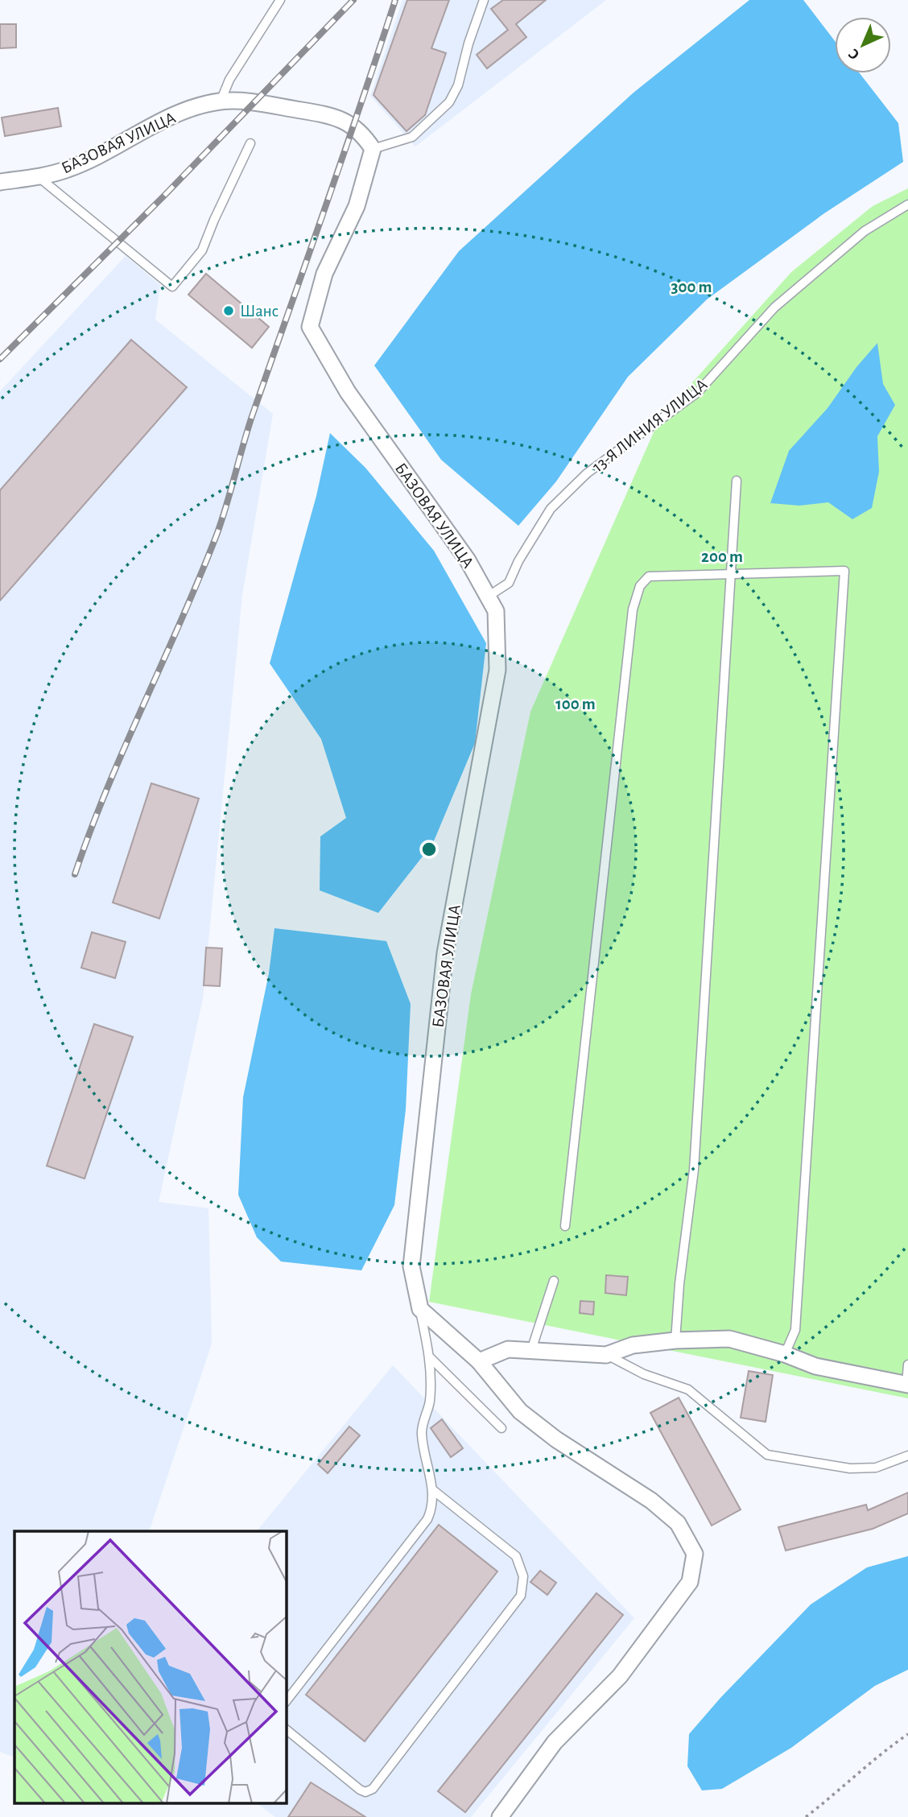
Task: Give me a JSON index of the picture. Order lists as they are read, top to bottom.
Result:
{
  "streets": {
    "street": ["БАЗОВАЯ УЛИЦА"],
    "lane": ["13-Я ЛИНИЯ УЛИЦА"]
  },
  "crossings": [
    ["БАЗОВАЯ УЛИЦА", "13-Я ЛИНИЯ УЛИЦА"]
  ],
  "places": ["Шанс"],
  "north": "bottom left",
  "rings": ["300 m", "200 m", "100 m"]
}
